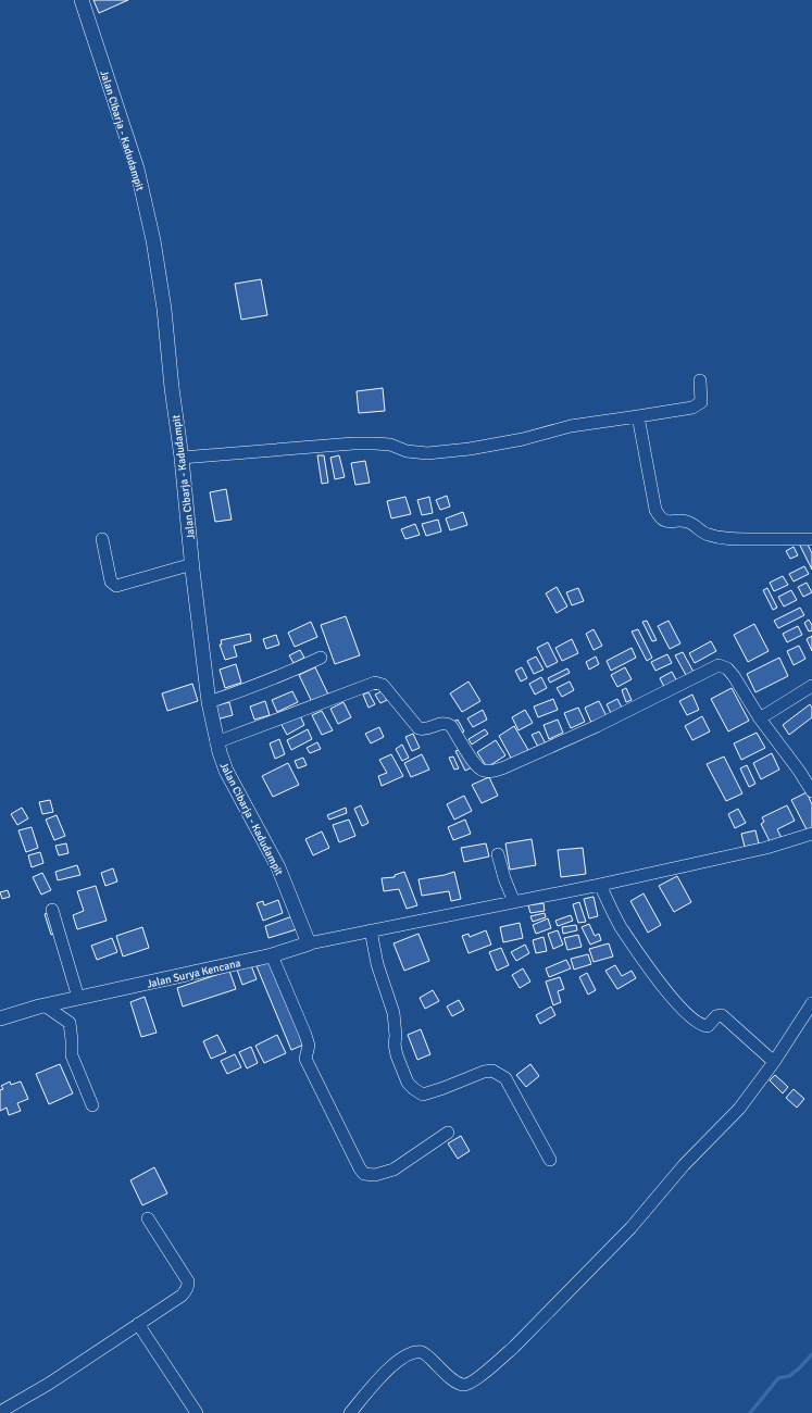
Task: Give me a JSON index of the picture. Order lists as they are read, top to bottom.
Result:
{
  "streets": {
    "street": ["Jalan Cibarja - Kadudampit", "Jalan Surya Kencana"]
  },
  "crossings": [
    ["Jalan Cibarja - Kadudampit", "Jalan Surya Kencana"]
  ]
}
